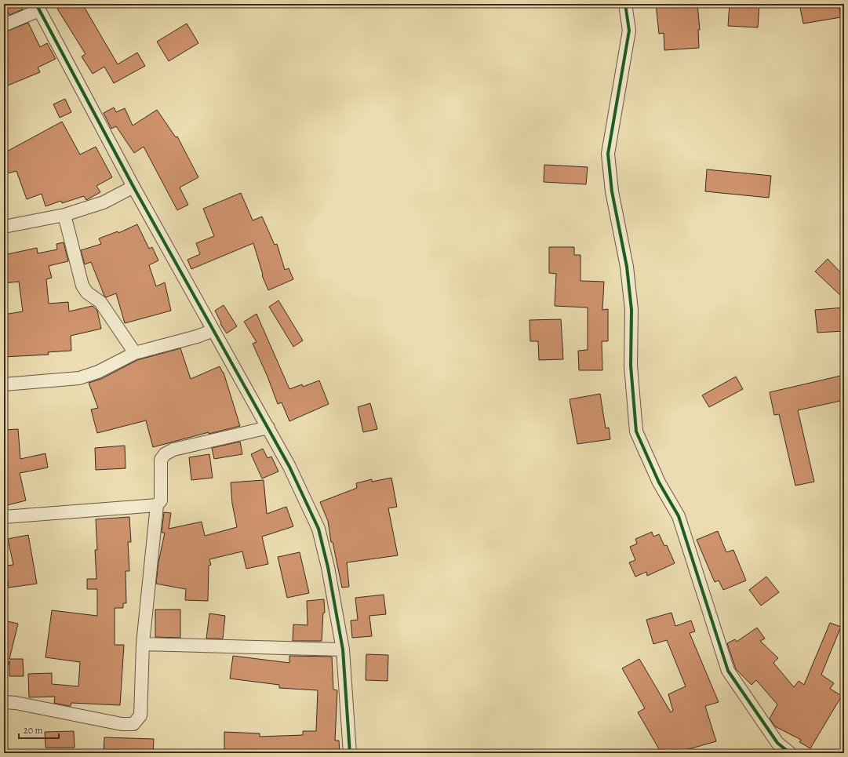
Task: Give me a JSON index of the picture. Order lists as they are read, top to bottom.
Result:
{
  "scale_bar": "20 m"
}
